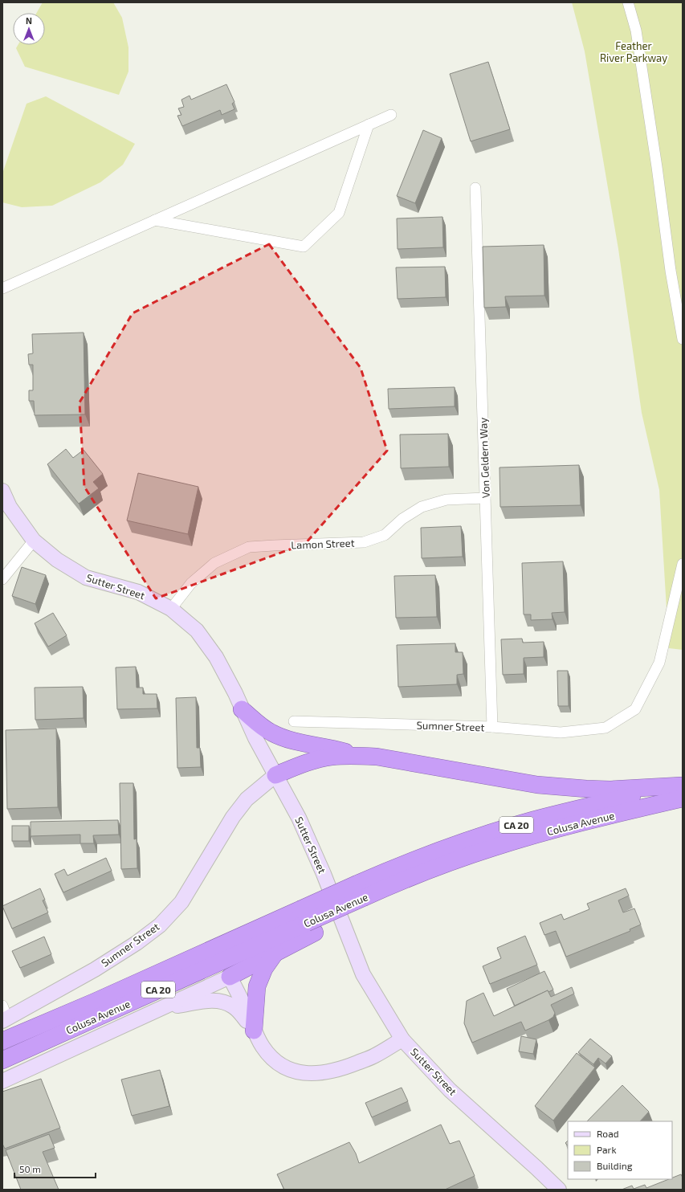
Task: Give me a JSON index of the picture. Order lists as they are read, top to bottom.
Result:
{
  "streets": {
    "highway": ["Colusa Avenue", "CA 20"],
    "main road": ["Sutter Street", "Sumner Street"],
    "street": ["Von Geldern Way", "Lamon Street"]
  },
  "crossings": [
    ["Von Geldern Way", "Lamon Street"],
    ["Von Geldern Way", "Sumner Street"],
    ["Lamon Street", "Sutter Street"],
    ["Sutter Street", "Sumner Street"]
  ],
  "parks": ["Feather River Parkway"],
  "legend": ["Road", "Park", "Building"],
  "scale_bar": "50 m",
  "north": "top"
}
